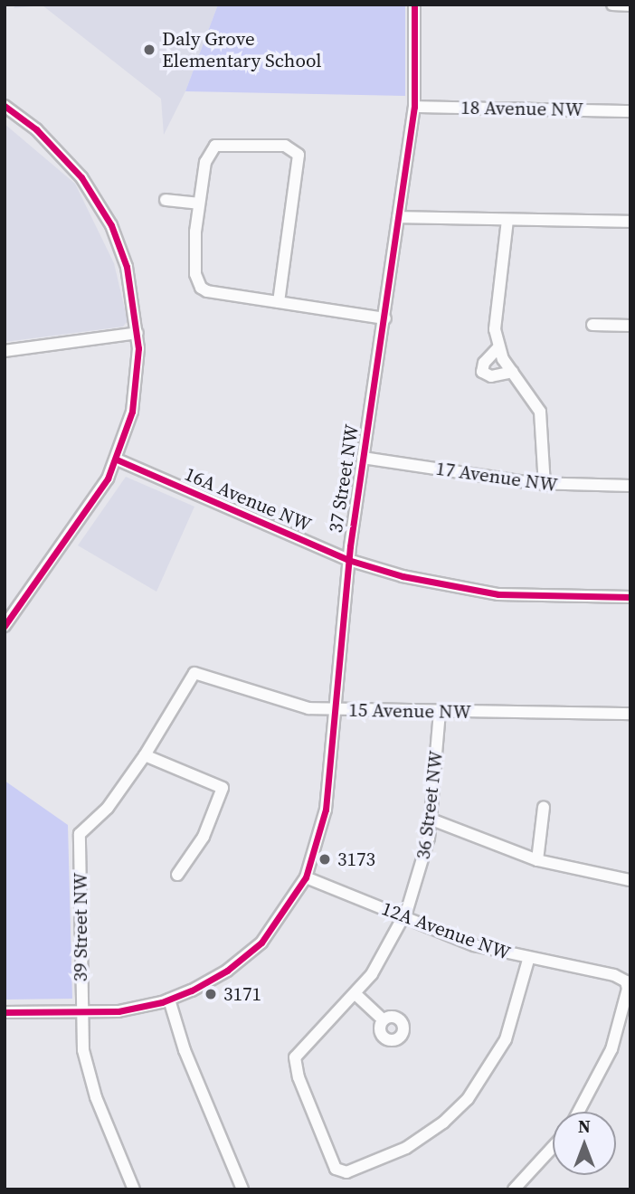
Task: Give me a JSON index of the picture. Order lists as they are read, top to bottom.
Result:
{
  "streets": {
    "street": [
      "18 Avenue NW",
      "17 Avenue NW",
      "37 Street NW",
      "16A Avenue NW",
      "15 Avenue NW",
      "36 Street NW",
      "39 Street NW",
      "12A Avenue NW"
    ]
  },
  "crossings": [
    ["18 Avenue NW", "37 Street NW"],
    ["17 Avenue NW", "37 Street NW"],
    ["37 Street NW", "16A Avenue NW"],
    ["37 Street NW", "15 Avenue NW"],
    ["37 Street NW", "39 Street NW"],
    ["37 Street NW", "12A Avenue NW"],
    ["15 Avenue NW", "36 Street NW"],
    ["15 Avenue NW", "39 Street NW"],
    ["36 Street NW", "12A Avenue NW"]
  ],
  "places": ["Daly Grove Elementary School", "3173", "3171"],
  "north": "top"
}
